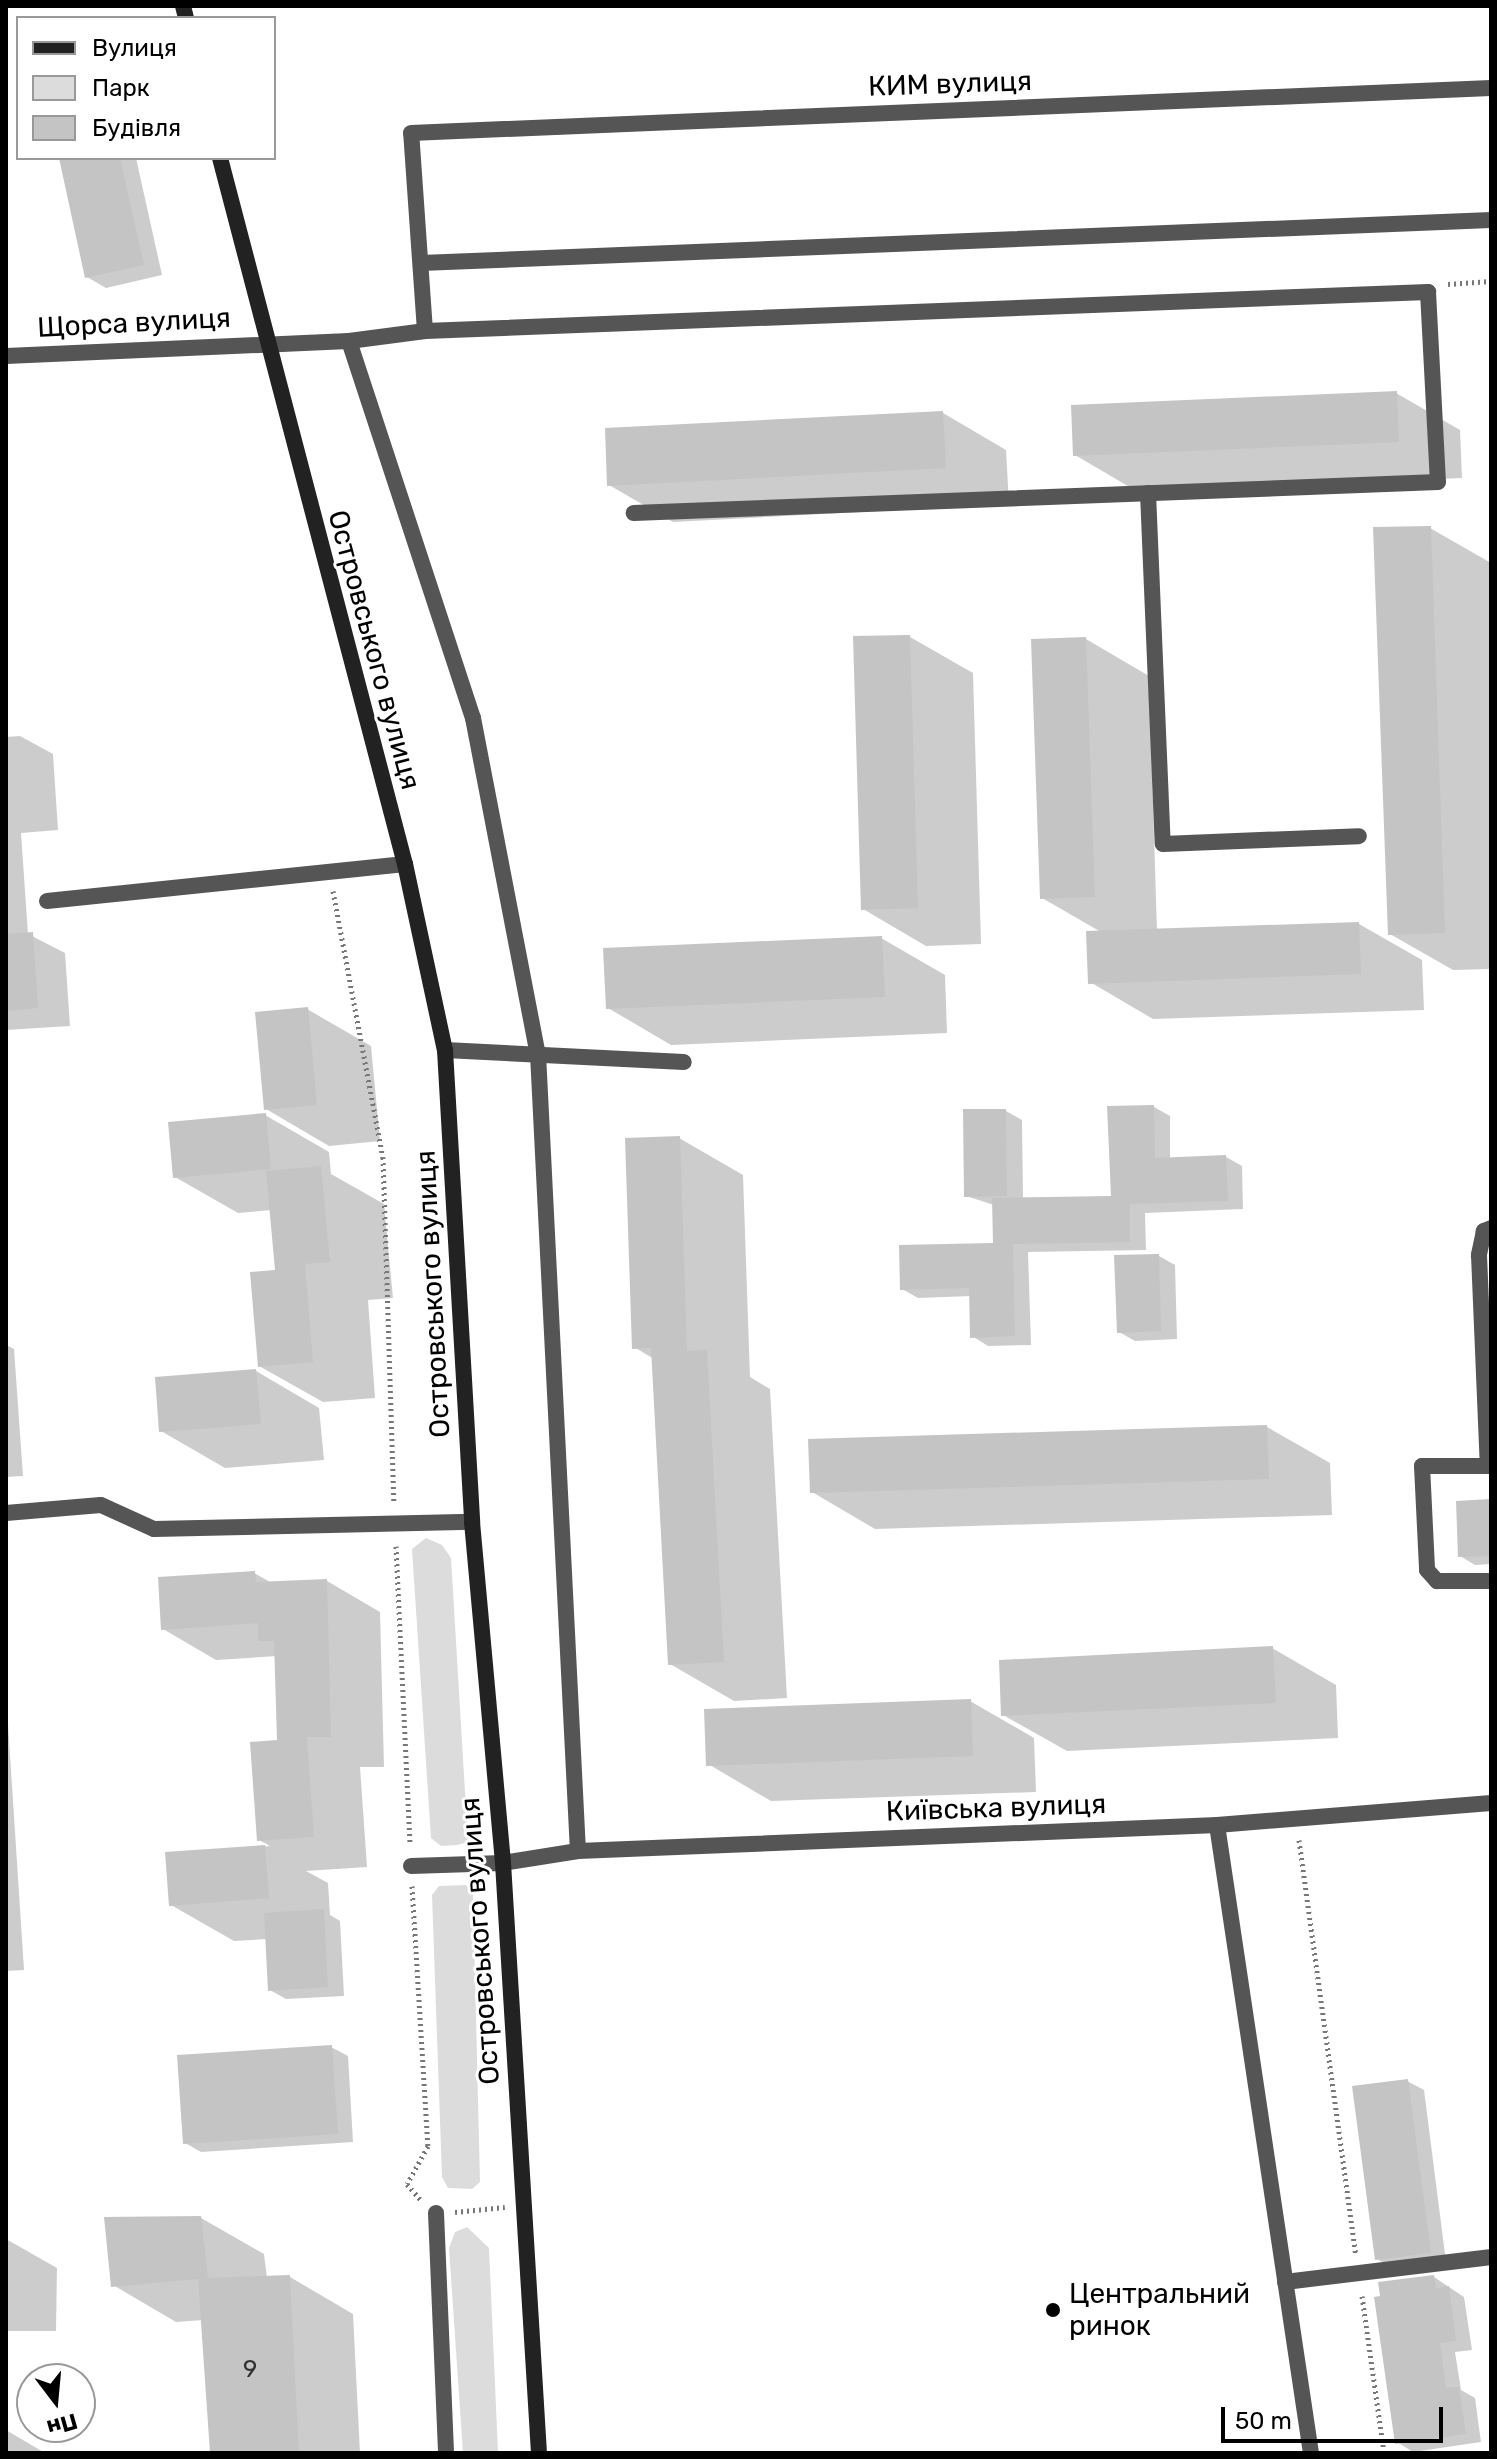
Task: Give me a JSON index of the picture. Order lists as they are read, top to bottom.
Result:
{
  "streets": {
    "main road": ["Островського вулиця"],
    "street": ["КИМ вулиця", "Щорса вулиця", "Київська вулиця"]
  },
  "crossings": [
    ["Щорса вулиця", "Островського вулиця"],
    ["Островського вулиця", "Київська вулиця"]
  ],
  "places": ["Центральний ринок"],
  "house_numbers": ["9"],
  "legend": ["Вулиця", "Парк", "Будівля"],
  "scale_bar": "50 m",
  "north": "bottom"
}
